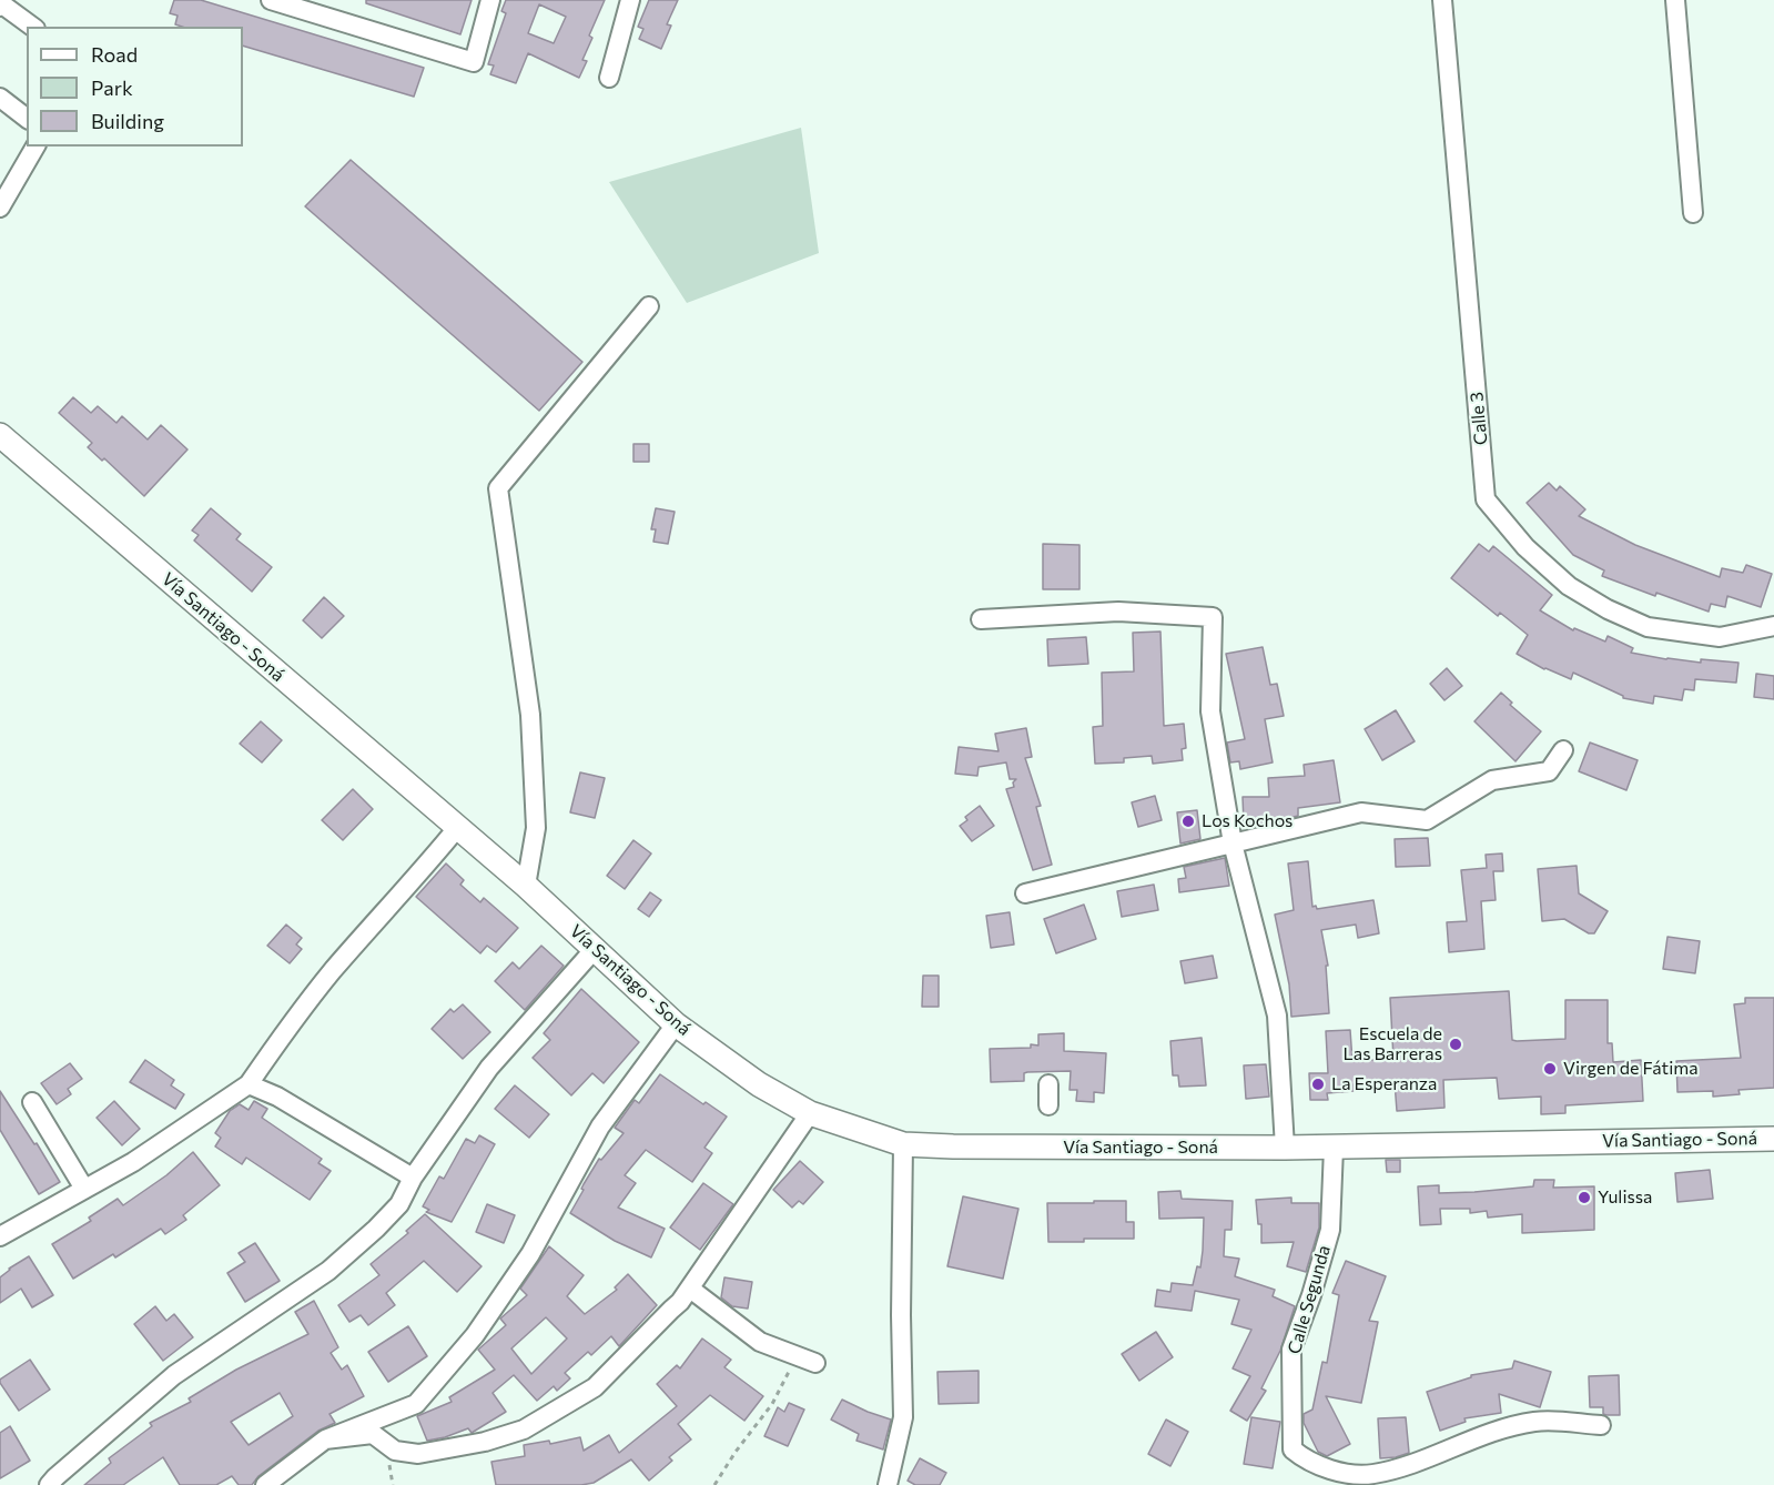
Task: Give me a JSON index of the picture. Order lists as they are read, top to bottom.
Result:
{
  "streets": {
    "main road": ["Vía Santiago - Soná"],
    "street": ["Calle 3", "Calle Segunda"]
  },
  "crossings": [
    ["Vía Santiago - Soná", "Calle Segunda"]
  ],
  "places": [
    "Los Kochos",
    "Escuela de Las Barreras",
    "Virgen de Fátima",
    "La Esperanza",
    "Yulissa"
  ],
  "legend": ["Road", "Park", "Building"]
}
